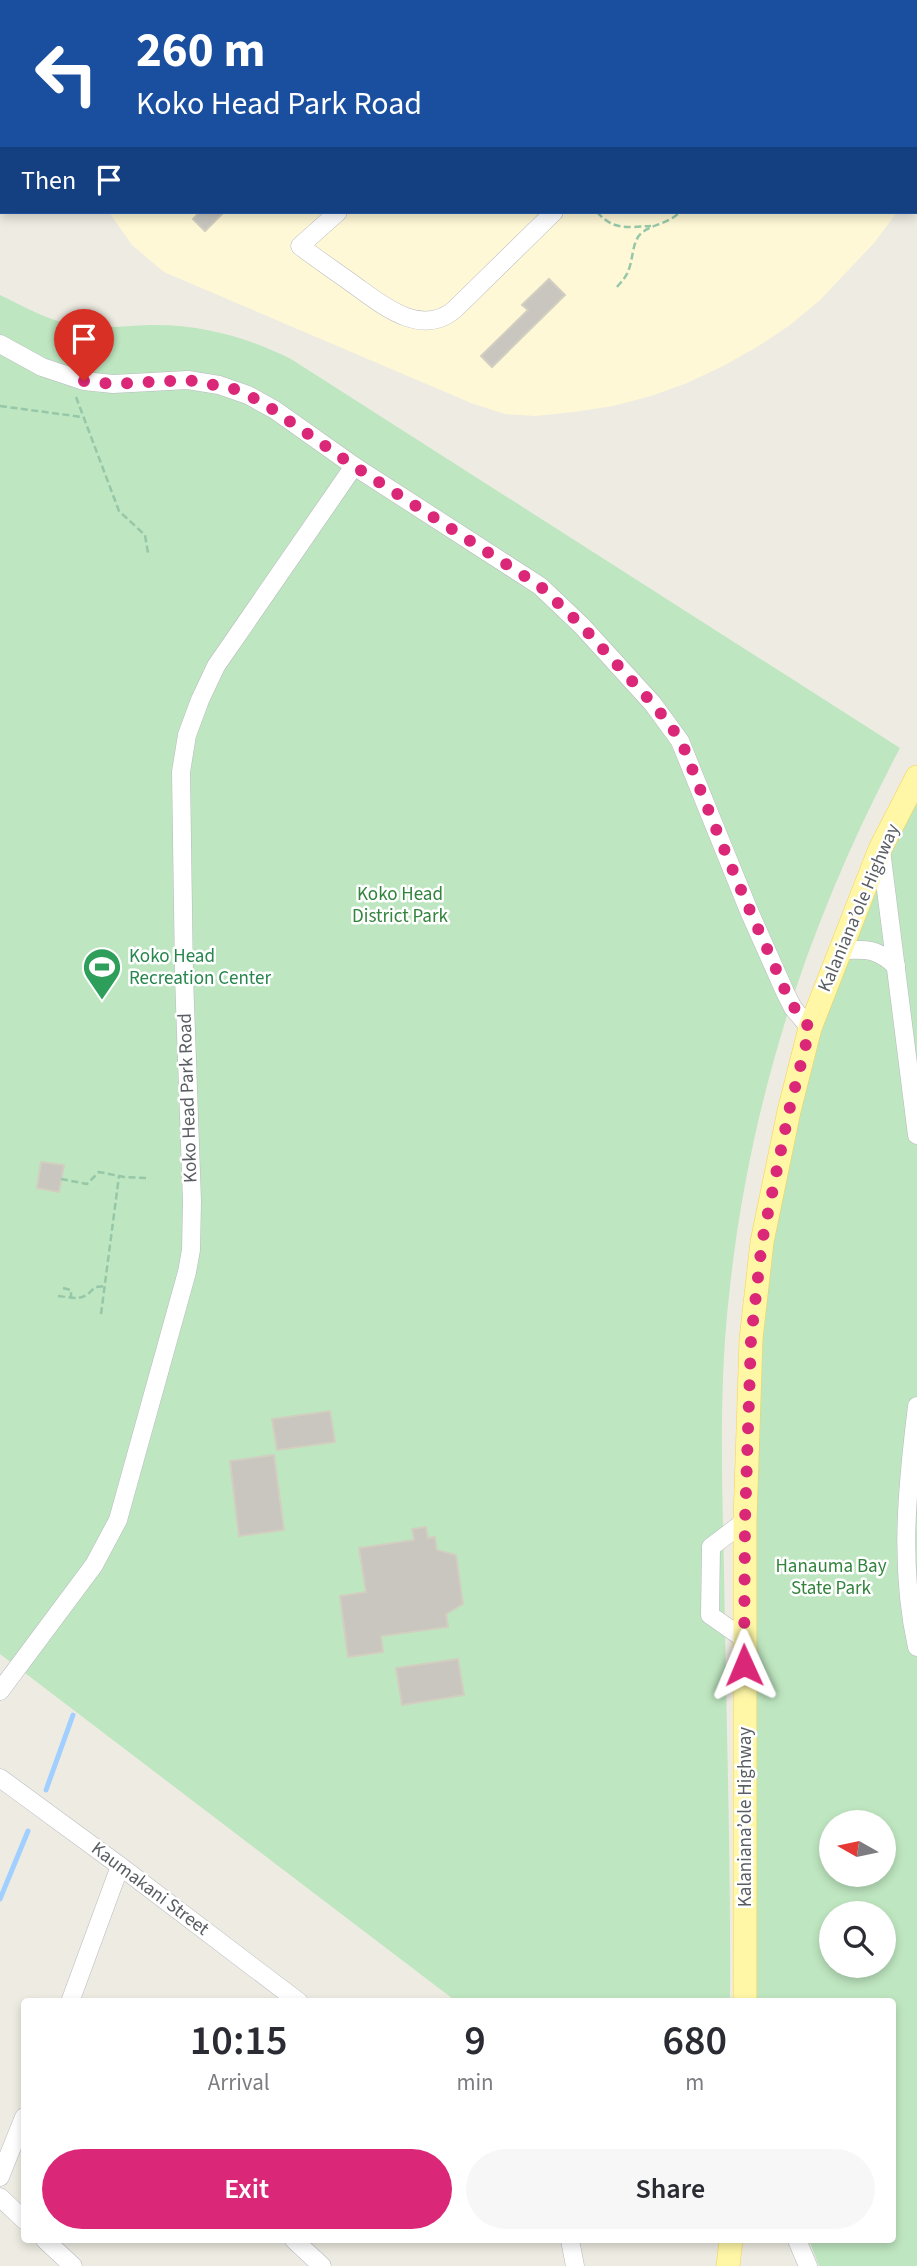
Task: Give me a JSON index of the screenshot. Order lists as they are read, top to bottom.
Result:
{
  "streets": {
    "main road": ["Kalaniana’ole Highway"],
    "street": ["Koko Head Park Road", "Kaumakani Street"]
  },
  "parks": ["Koko Head District Park", "Hanauma Bay State Park"],
  "places": {
    "sports": ["Koko Head Recreation Center"]
  },
  "north": "left",
  "page": {
    "turn": ["260 m", "Koko Head Park Road"],
    "then": "Then",
    "eta": [
      "10:15",
      "Arrival",
      "9",
      "min",
      "680",
      "m"
    ],
    "buttons": ["Exit", "Share"]
  }
}
